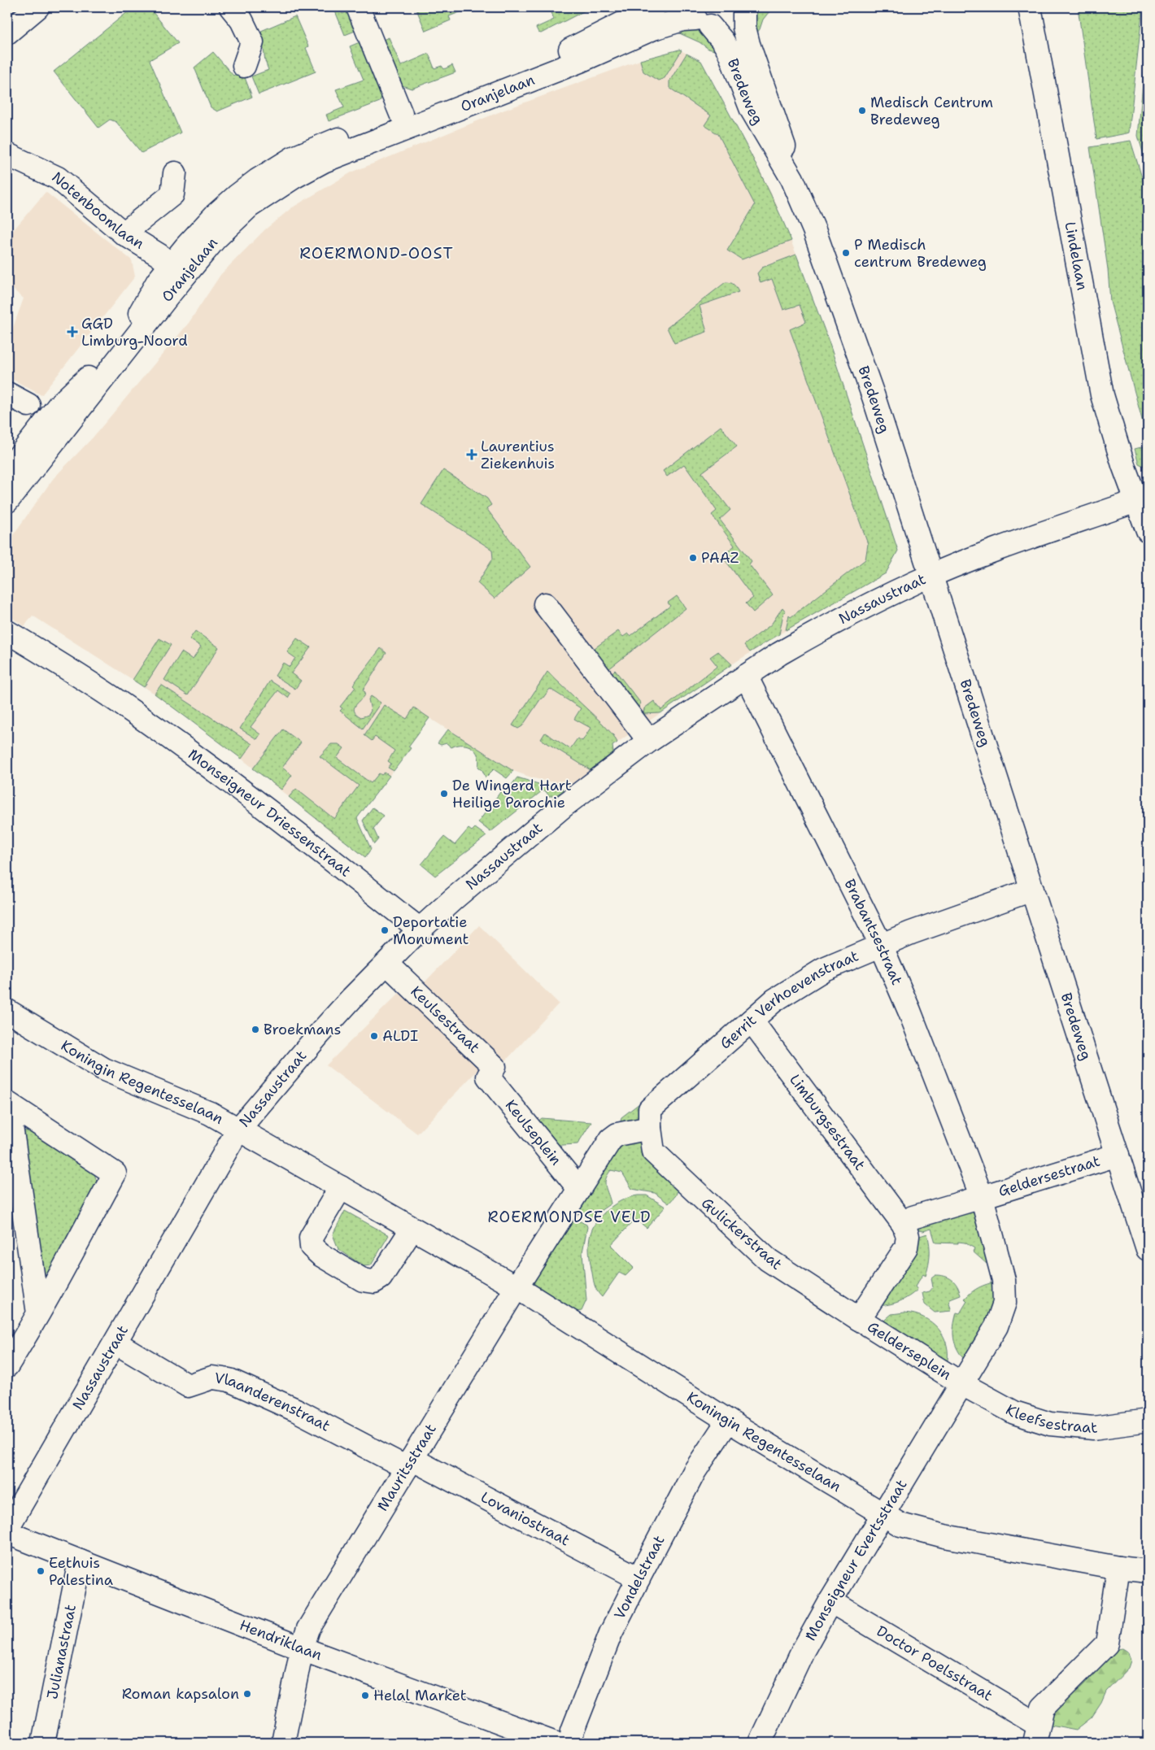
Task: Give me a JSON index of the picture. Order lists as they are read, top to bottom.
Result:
{
  "streets": {
    "street": [
      "Bredeweg",
      "Oranjelaan",
      "Notenboomlaan",
      "Lindelaan",
      "Nassaustraat",
      "Monseigneur Driessenstraat",
      "Brabantsestraat",
      "Gerrit Verhoevenstraat",
      "Keulsestraat",
      "Koningin Regentesselaan",
      "Limburgsestraat",
      "Keulseplein",
      "Geldersestraat",
      "Gulickerstraat",
      "Gelderseplein",
      "Vlaanderenstraat",
      "Kleefsestraat",
      "Mauritsstraat",
      "Lovaniostraat",
      "Monseigneur Evertsstraat",
      "Vondelstraat",
      "Hendriklaan",
      "Julianastraat",
      "Doctor Poelsstraat"
    ]
  },
  "crossings": [
    ["Bredeweg", "Oranjelaan"],
    ["Bredeweg", "Nassaustraat"],
    ["Bredeweg", "Gerrit Verhoevenstraat"],
    ["Bredeweg", "Geldersestraat"],
    ["Oranjelaan", "Notenboomlaan"],
    ["Lindelaan", "Nassaustraat"],
    ["Nassaustraat", "Monseigneur Driessenstraat"],
    ["Nassaustraat", "Brabantsestraat"],
    ["Nassaustraat", "Keulsestraat"],
    ["Nassaustraat", "Koningin Regentesselaan"],
    ["Nassaustraat", "Vlaanderenstraat"],
    ["Brabantsestraat", "Gerrit Verhoevenstraat"],
    ["Brabantsestraat", "Geldersestraat"],
    ["Brabantsestraat", "Gelderseplein"],
    ["Gerrit Verhoevenstraat", "Limburgsestraat"],
    ["Gerrit Verhoevenstraat", "Gulickerstraat"],
    ["Keulsestraat", "Keulseplein"],
    ["Koningin Regentesselaan", "Mauritsstraat"],
    ["Koningin Regentesselaan", "Monseigneur Evertsstraat"],
    ["Koningin Regentesselaan", "Vondelstraat"],
    ["Limburgsestraat", "Gelderseplein"],
    ["Geldersestraat", "Gelderseplein"],
    ["Gulickerstraat", "Gelderseplein"],
    ["Gelderseplein", "Kleefsestraat"],
    ["Gelderseplein", "Monseigneur Evertsstraat"],
    ["Vlaanderenstraat", "Mauritsstraat"],
    ["Vlaanderenstraat", "Lovaniostraat"],
    ["Kleefsestraat", "Monseigneur Evertsstraat"],
    ["Mauritsstraat", "Lovaniostraat"],
    ["Mauritsstraat", "Hendriklaan"],
    ["Lovaniostraat", "Vondelstraat"],
    ["Monseigneur Evertsstraat", "Doctor Poelsstraat"],
    ["Hendriklaan", "Julianastraat"]
  ],
  "districts": ["ROERMOND-OOST", "ROERMONDSE VELD"],
  "places": {
    "other": [
      "Medisch Centrum Bredeweg",
      "P Medisch centrum Bredeweg",
      "PAAZ",
      "De Wingerd Hart Heilige Parochie",
      "Deportatie Monument",
      "Broekmans",
      "ALDI",
      "Eethuis Palestina",
      "Roman kapsalon",
      "Helal Market"
    ],
    "health": ["GGD Limburg-Noord", "Laurentius Ziekenhuis"]
  }
}
